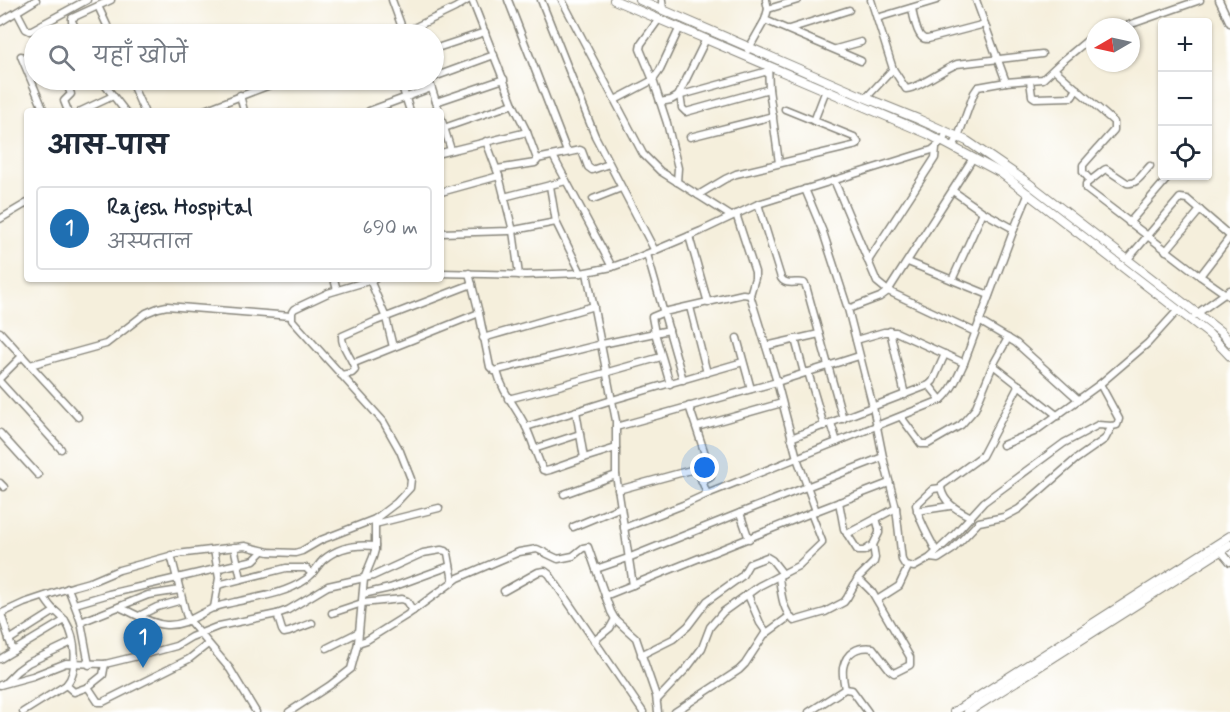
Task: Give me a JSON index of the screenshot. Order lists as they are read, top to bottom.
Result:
{
  "north": "left",
  "page": {
    "map_buttons": ["+", "−"],
    "search": "यहाँ खोजें",
    "heading": "आस-पास",
    "list": [
      {
        "mark": "1",
        "name": "Rajesh Hospital",
        "note": "अस्पताल",
        "value": "690 m"
      }
    ],
    "pins": "1"
  }
}
